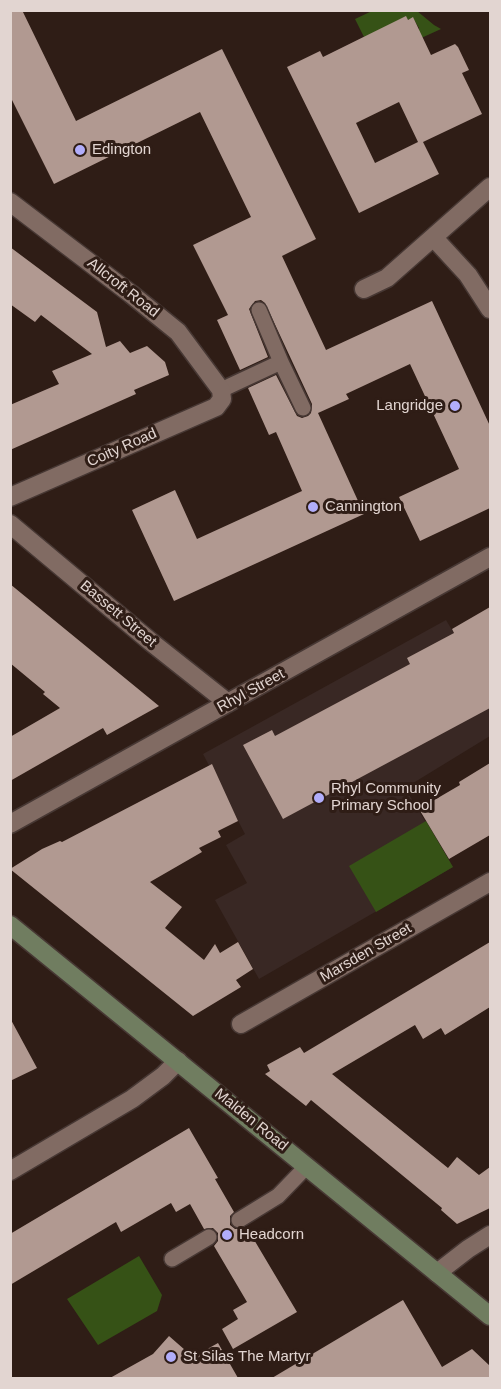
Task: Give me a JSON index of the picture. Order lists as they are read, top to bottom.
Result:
{
  "streets": {
    "main road": ["Malden Road"],
    "street": [
      "Allcroft Road",
      "Coity Road",
      "Bassett Street",
      "Rhyl Street",
      "Marsden Street"
    ]
  },
  "crossings": [
    ["Allcroft Road", "Coity Road"],
    ["Bassett Street", "Rhyl Street"]
  ],
  "places": [
    "Edington",
    "Langridge",
    "Cannington",
    "Rhyl Community Primary School",
    "Headcorn",
    "St Silas The Martyr"
  ]
}
